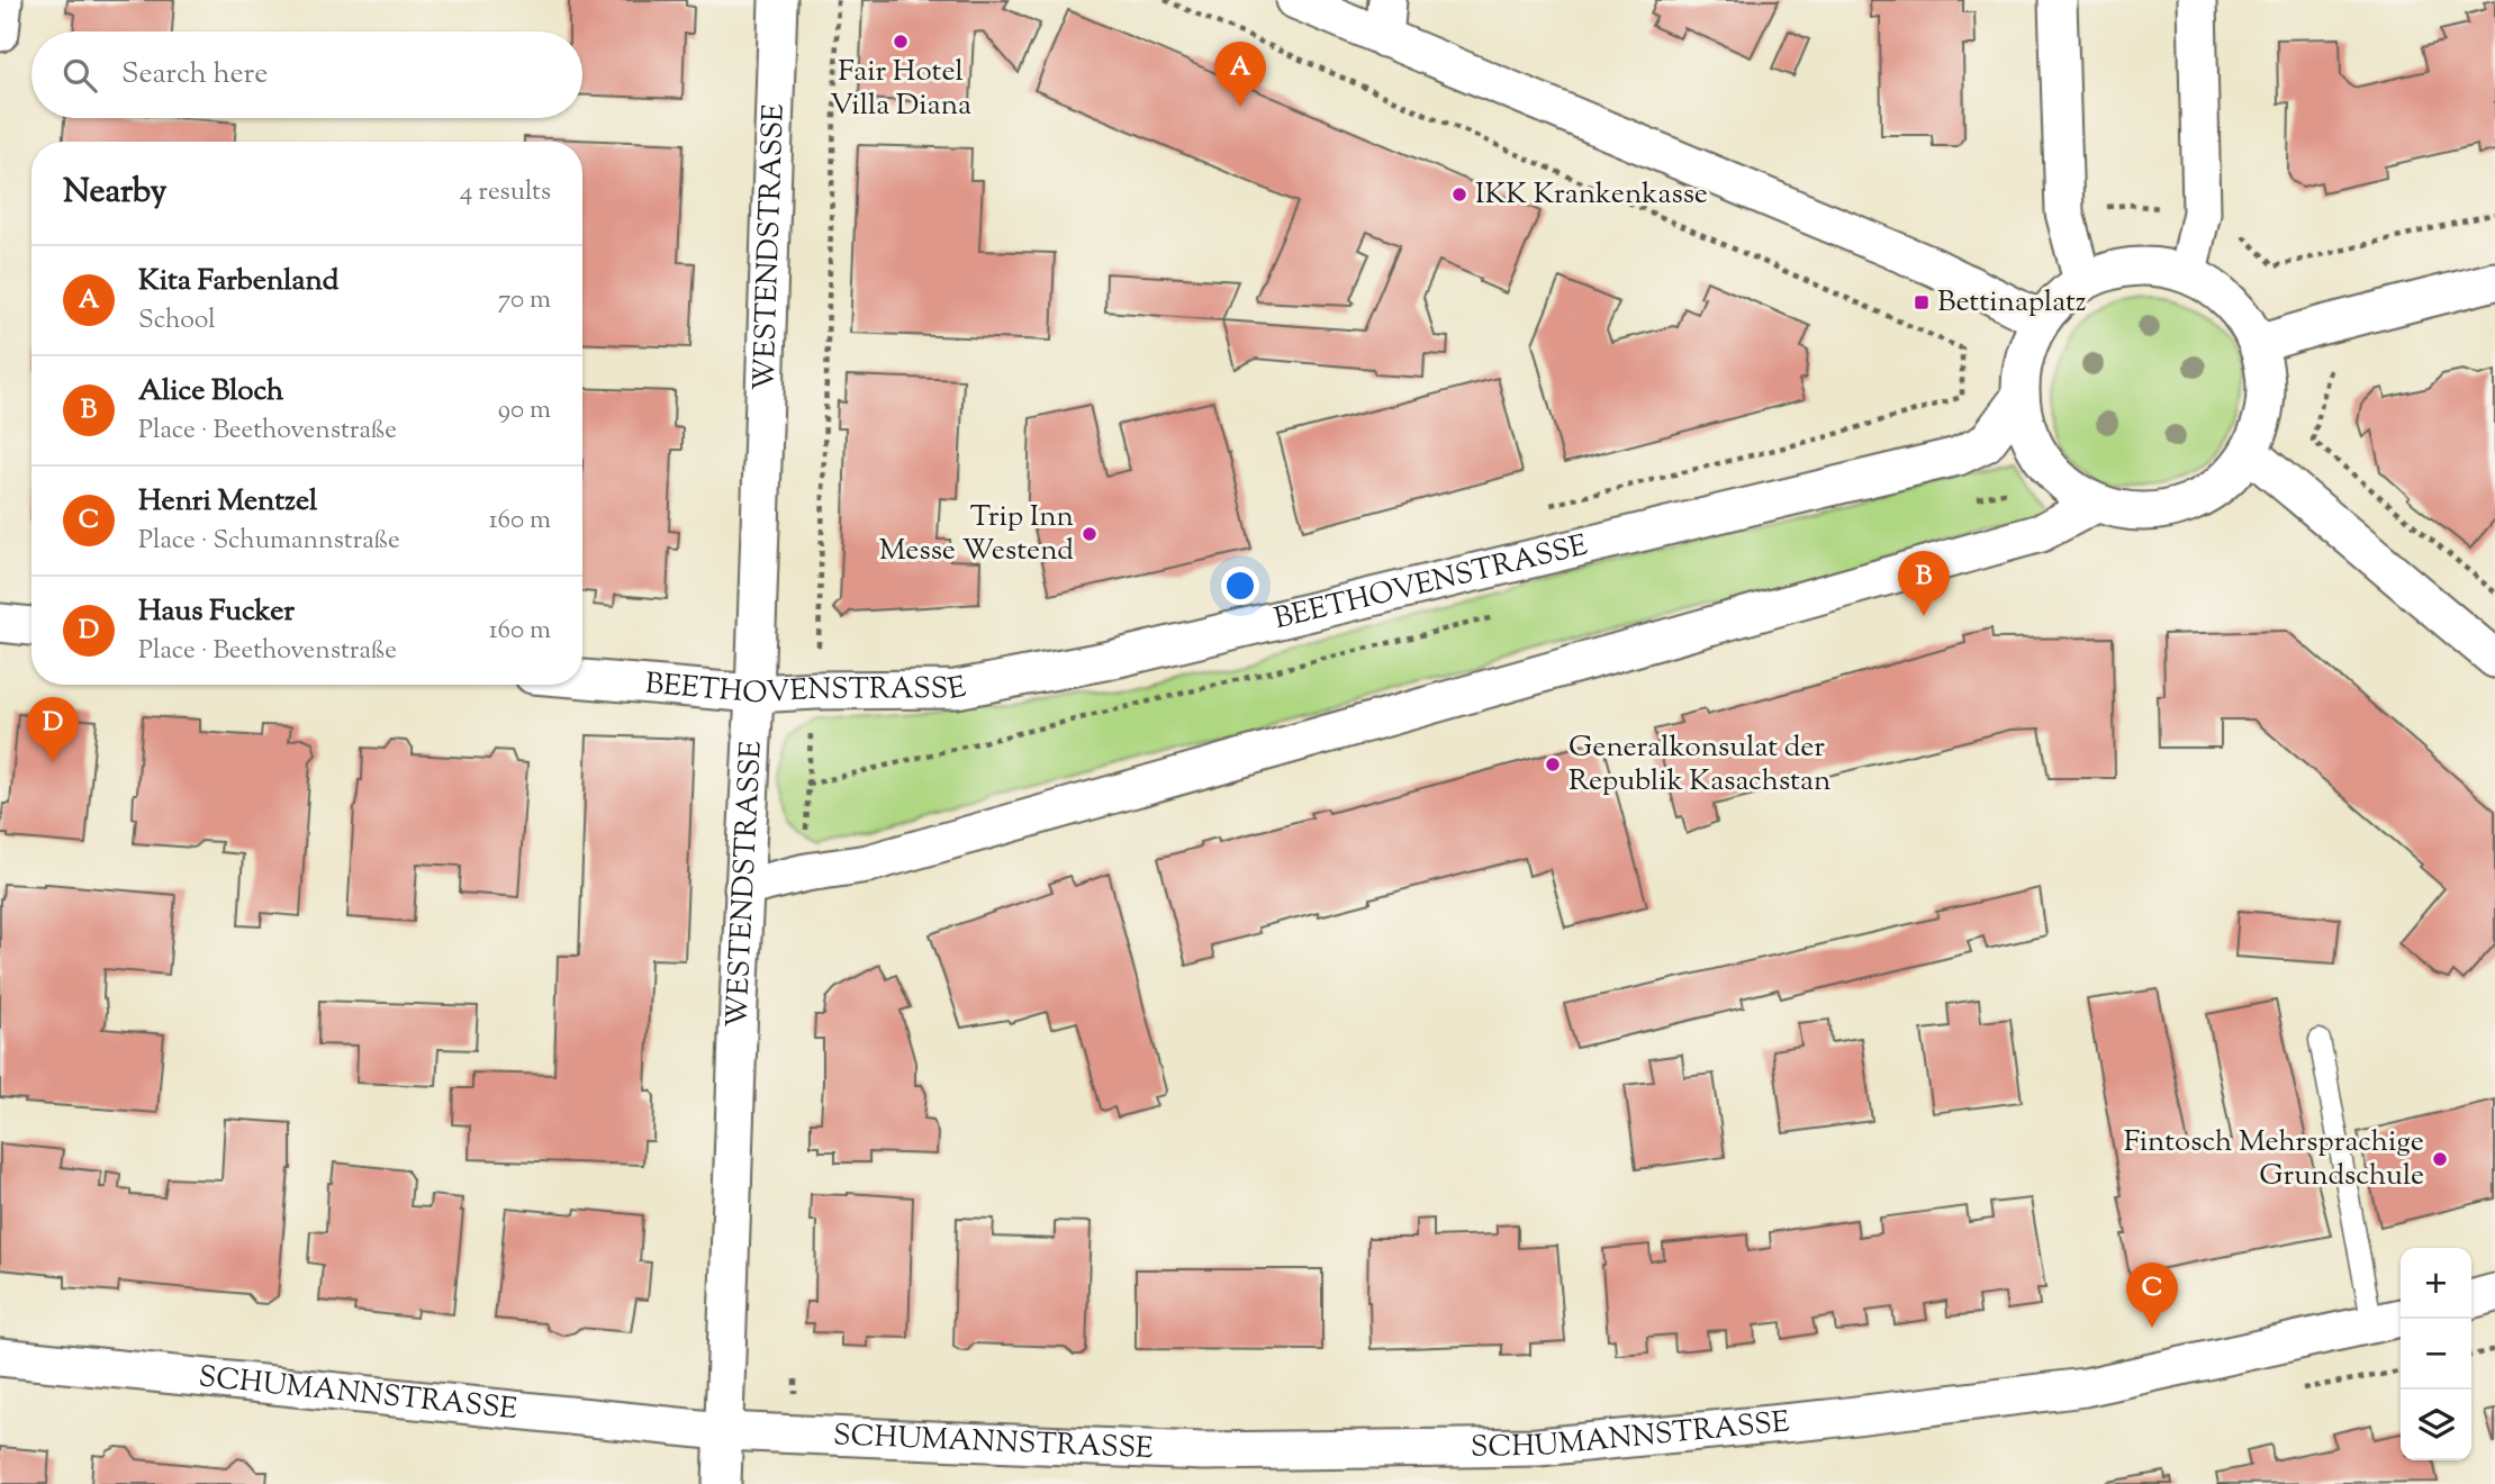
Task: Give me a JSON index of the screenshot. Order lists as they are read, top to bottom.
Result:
{
  "streets": {
    "street": ["WESTENDSTRASSE", "BEETHOVENSTRASSE", "SCHUMANNSTRASSE"]
  },
  "crossings": [
    ["WESTENDSTRASSE", "BEETHOVENSTRASSE"],
    ["WESTENDSTRASSE", "SCHUMANNSTRASSE"]
  ],
  "places": {
    "other": [
      "Fair Hotel Villa Diana",
      "IKK Krankenkasse",
      "Trip Inn Messe Westend",
      "Generalkonsulat der Republik Kasachstan",
      "Fintosch Mehrsprachige Grundschule"
    ],
    "transit": ["Bettinaplatz"]
  },
  "page": {
    "search": "Search here",
    "pins": [
      "A",
      "B",
      "D",
      "C"
    ],
    "heading": ["Nearby", "4 results"],
    "list": [
      {
        "mark": "A",
        "name": "Kita Farbenland",
        "note": "School",
        "value": "70 m"
      },
      {
        "mark": "B",
        "name": "Alice Bloch",
        "note": "Place · Beethovenstraße",
        "value": "90 m"
      },
      {
        "mark": "C",
        "name": "Henri Mentzel",
        "note": "Place · Schumannstraße",
        "value": "160 m"
      },
      {
        "mark": "D",
        "name": "Haus Fucker",
        "note": "Place · Beethovenstraße",
        "value": "160 m"
      }
    ],
    "map_buttons": ["+", "−"]
  }
}
